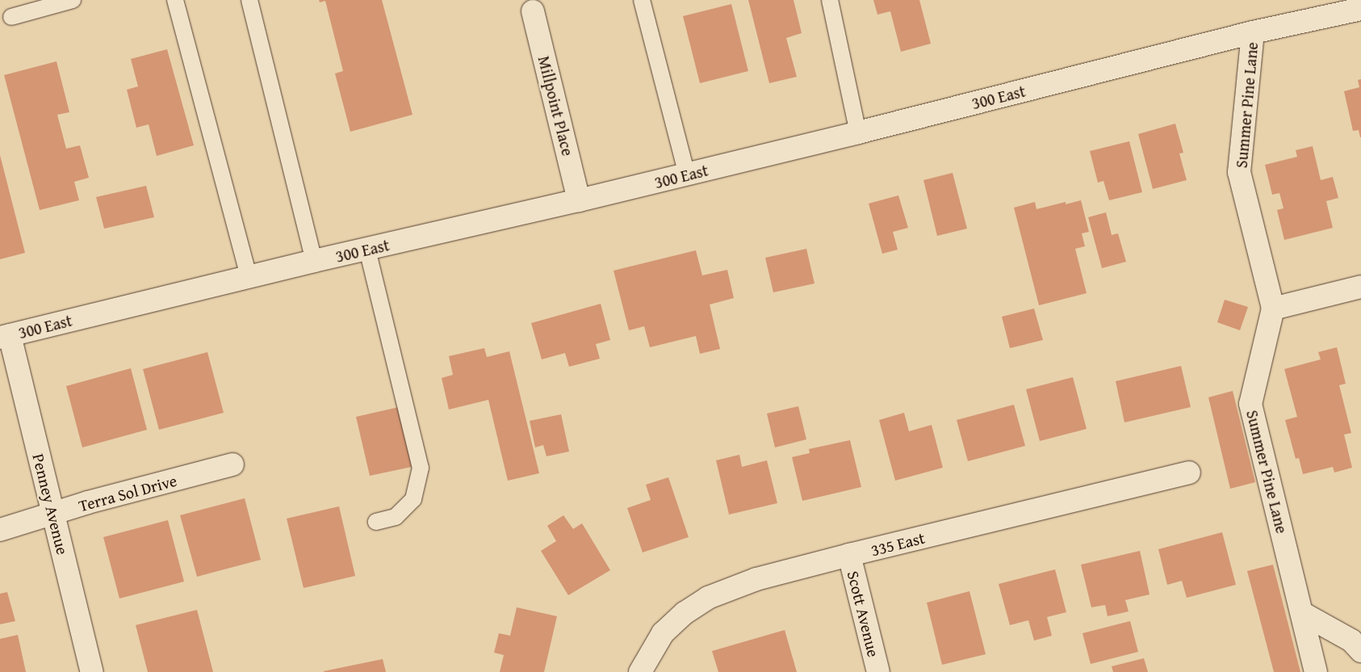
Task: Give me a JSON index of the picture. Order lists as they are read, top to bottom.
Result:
{
  "streets": {
    "street": [
      "300 East",
      "Summer Pine Lane",
      "Millpoint Place",
      "Terra Sol Drive",
      "Penney Avenue",
      "335 East",
      "Scott Avenue"
    ]
  },
  "crossings": [
    ["300 East", "Summer Pine Lane"],
    ["300 East", "Millpoint Place"],
    ["300 East", "Penney Avenue"],
    ["Terra Sol Drive", "Penney Avenue"],
    ["335 East", "Scott Avenue"]
  ]
}
